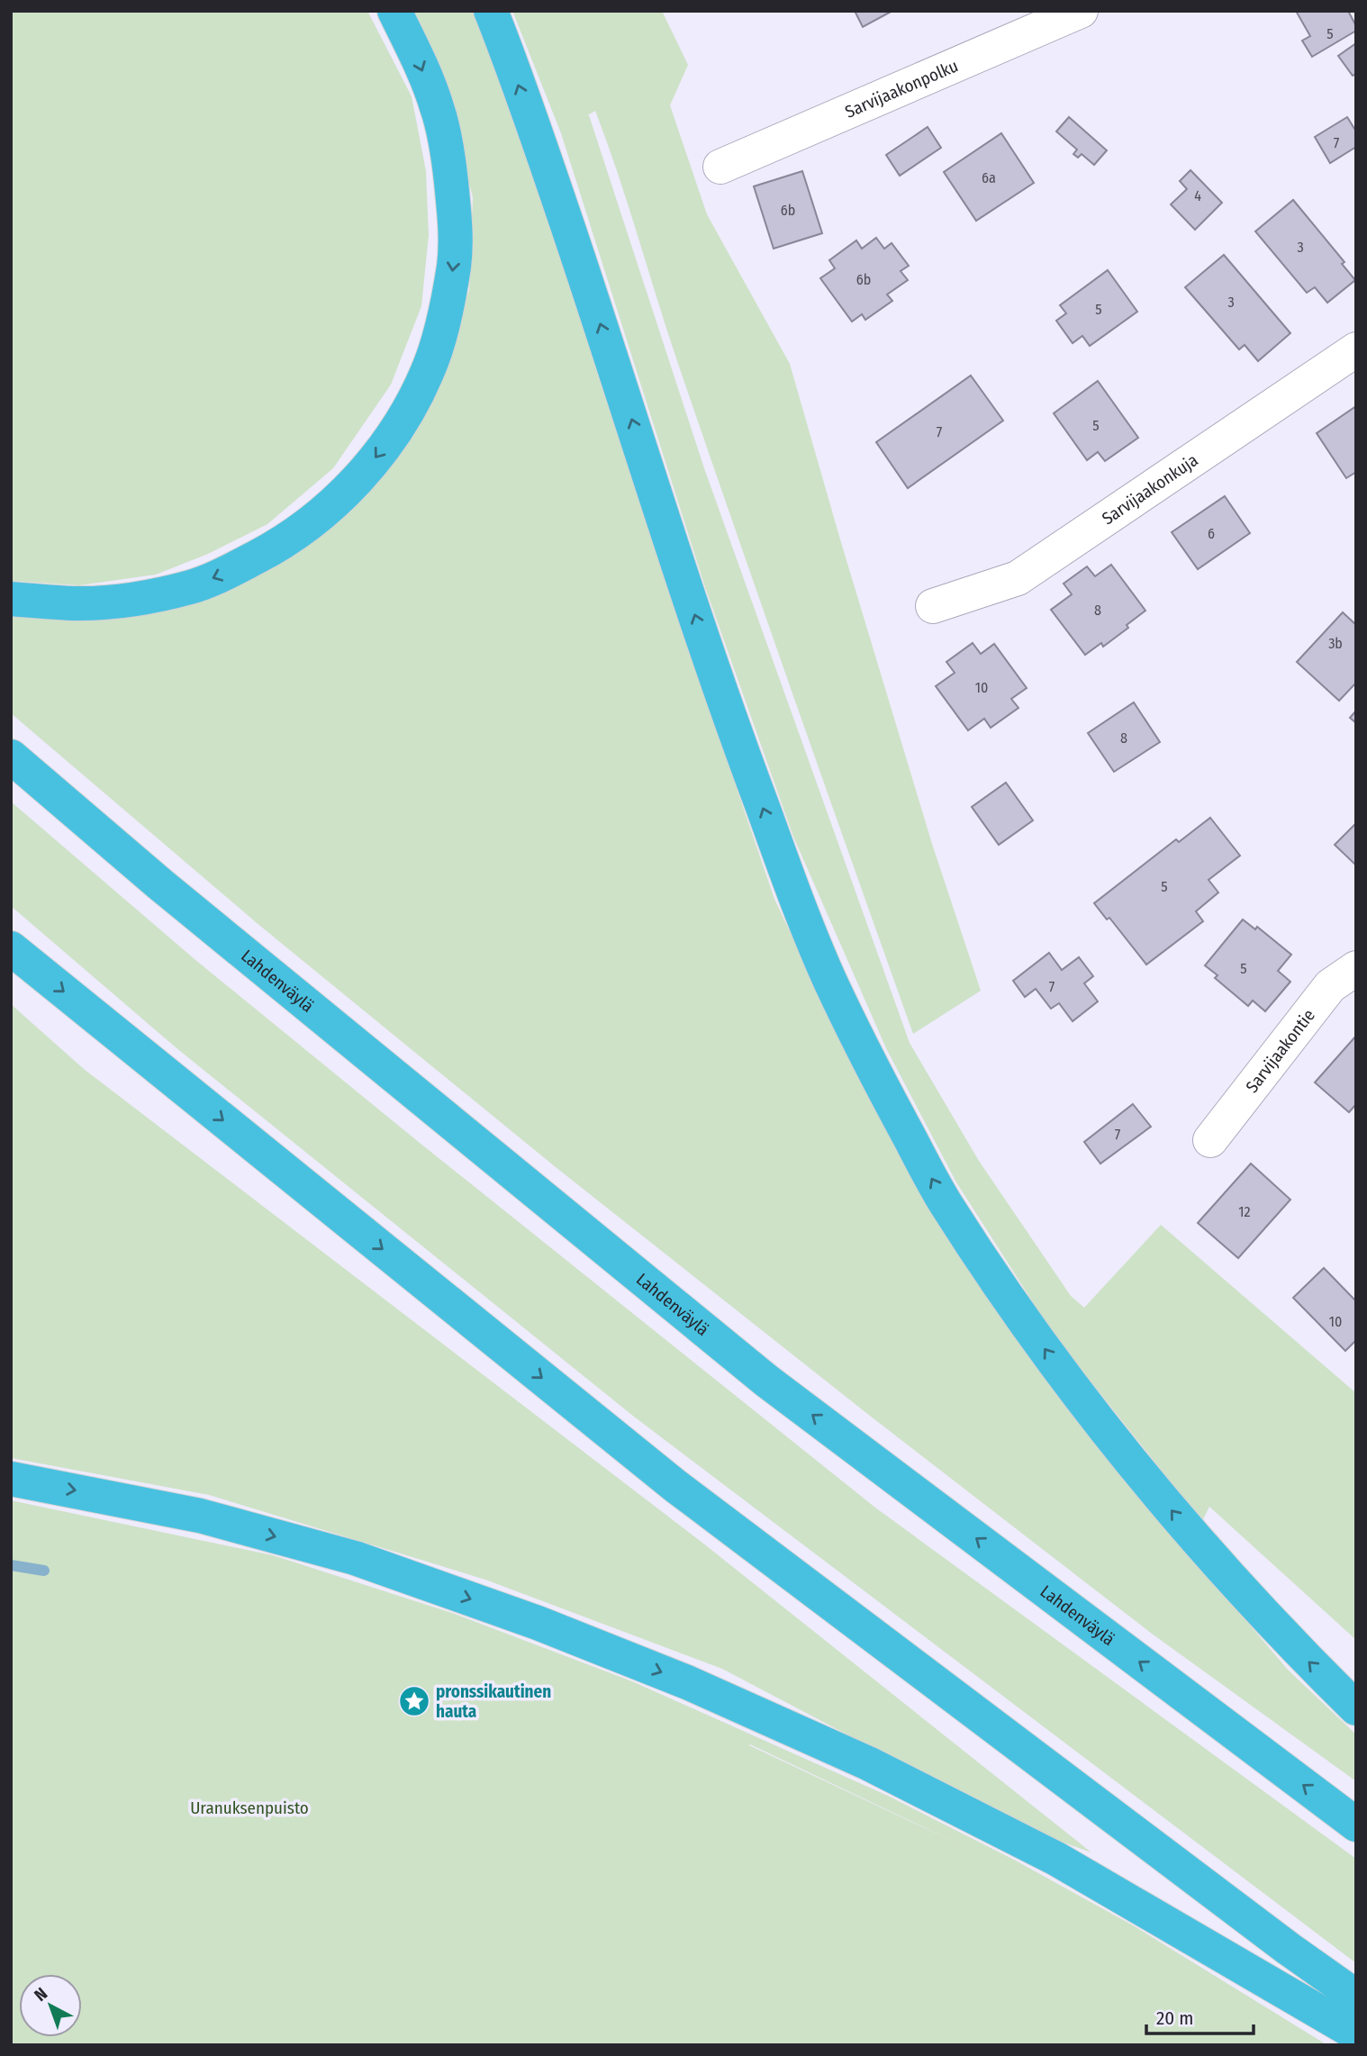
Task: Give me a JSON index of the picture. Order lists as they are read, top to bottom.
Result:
{
  "streets": {
    "highway": ["Lahdenväylä"],
    "street": ["Sarvijaakonpolku", "Sarvijaakonkuja", "Sarvijaakontie"]
  },
  "parks": ["Uranuksenpuisto"],
  "places": {
    "place": ["pronssikautinen hauta"]
  },
  "house_numbers": [
    "5",
    "7",
    "6a",
    "4",
    "6b",
    "3",
    "6b",
    "3",
    "5",
    "5",
    "7",
    "6",
    "8",
    "3b",
    "10",
    "8",
    "5",
    "5",
    "7",
    "7",
    "12",
    "10"
  ],
  "scale_bar": "20 m",
  "north": "top left"
}
